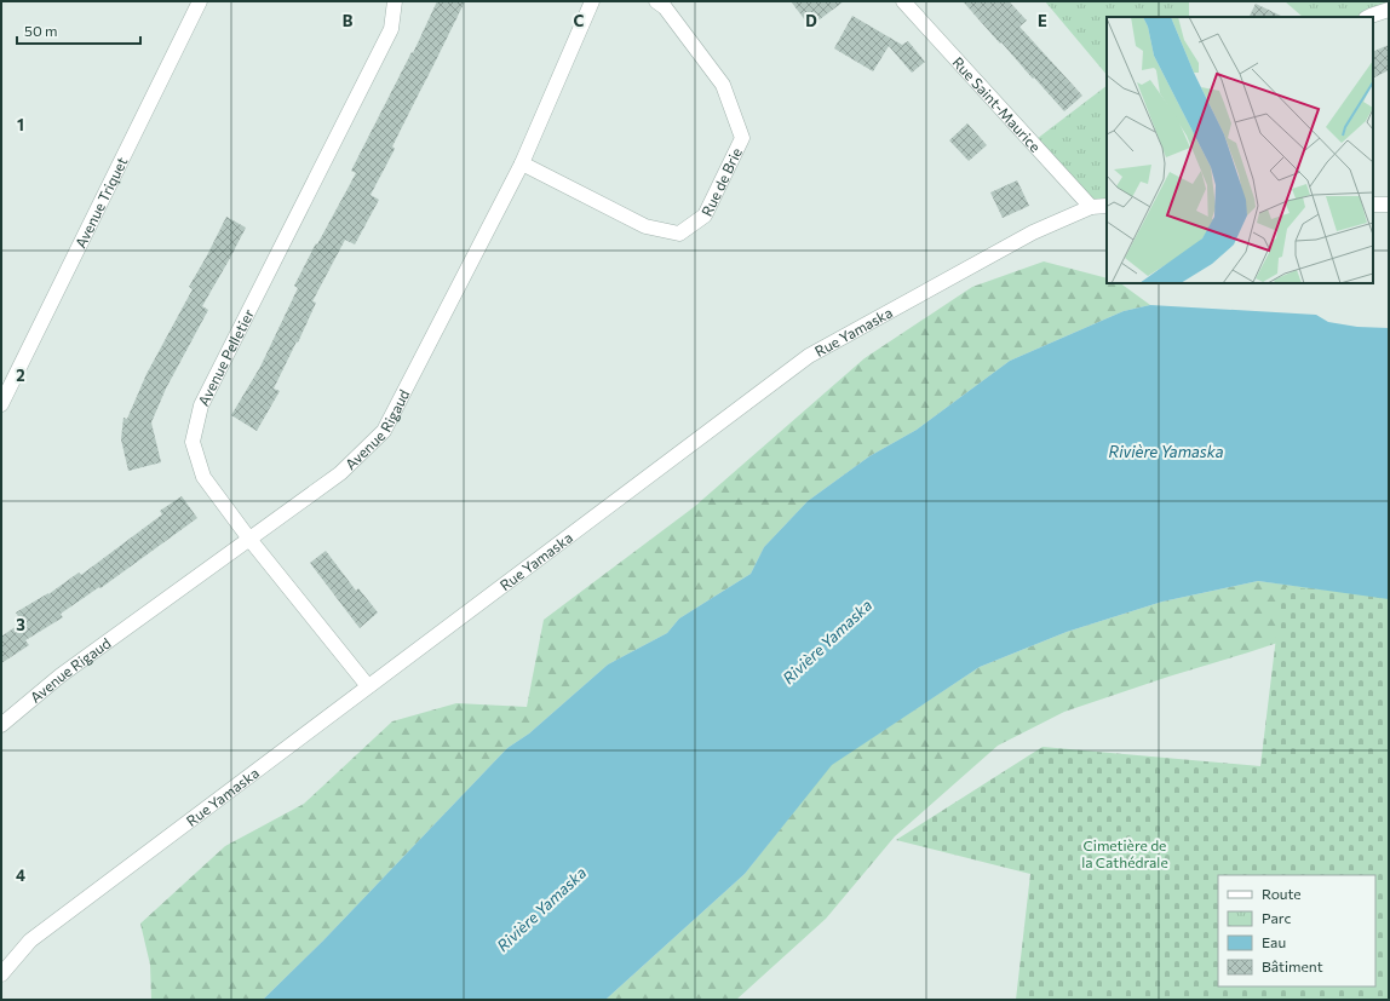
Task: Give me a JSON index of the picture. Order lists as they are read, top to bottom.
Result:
{
  "streets": {
    "street": [
      "Rue Saint-Maurice",
      "Rue de Brie",
      "Avenue Triquet",
      "Rue Yamaska",
      "Avenue Pelletier",
      "Avenue Rigaud"
    ]
  },
  "crossings": [
    ["Rue Saint-Maurice", "Rue Yamaska"],
    ["Rue de Brie", "Avenue Rigaud"],
    ["Rue Yamaska", "Avenue Pelletier"],
    ["Avenue Pelletier", "Avenue Rigaud"]
  ],
  "water": ["Rivière Yamaska"],
  "parks": ["Cimetière de la Cathédrale"],
  "legend": [
    "Route",
    "Parc",
    "Eau",
    "Bâtiment"
  ],
  "scale_bar": "50 m",
  "grid": {
    "columns": [
      "B",
      "C",
      "D",
      "E"
    ],
    "rows": [
      "1",
      "2",
      "3",
      "4"
    ]
  }
}
